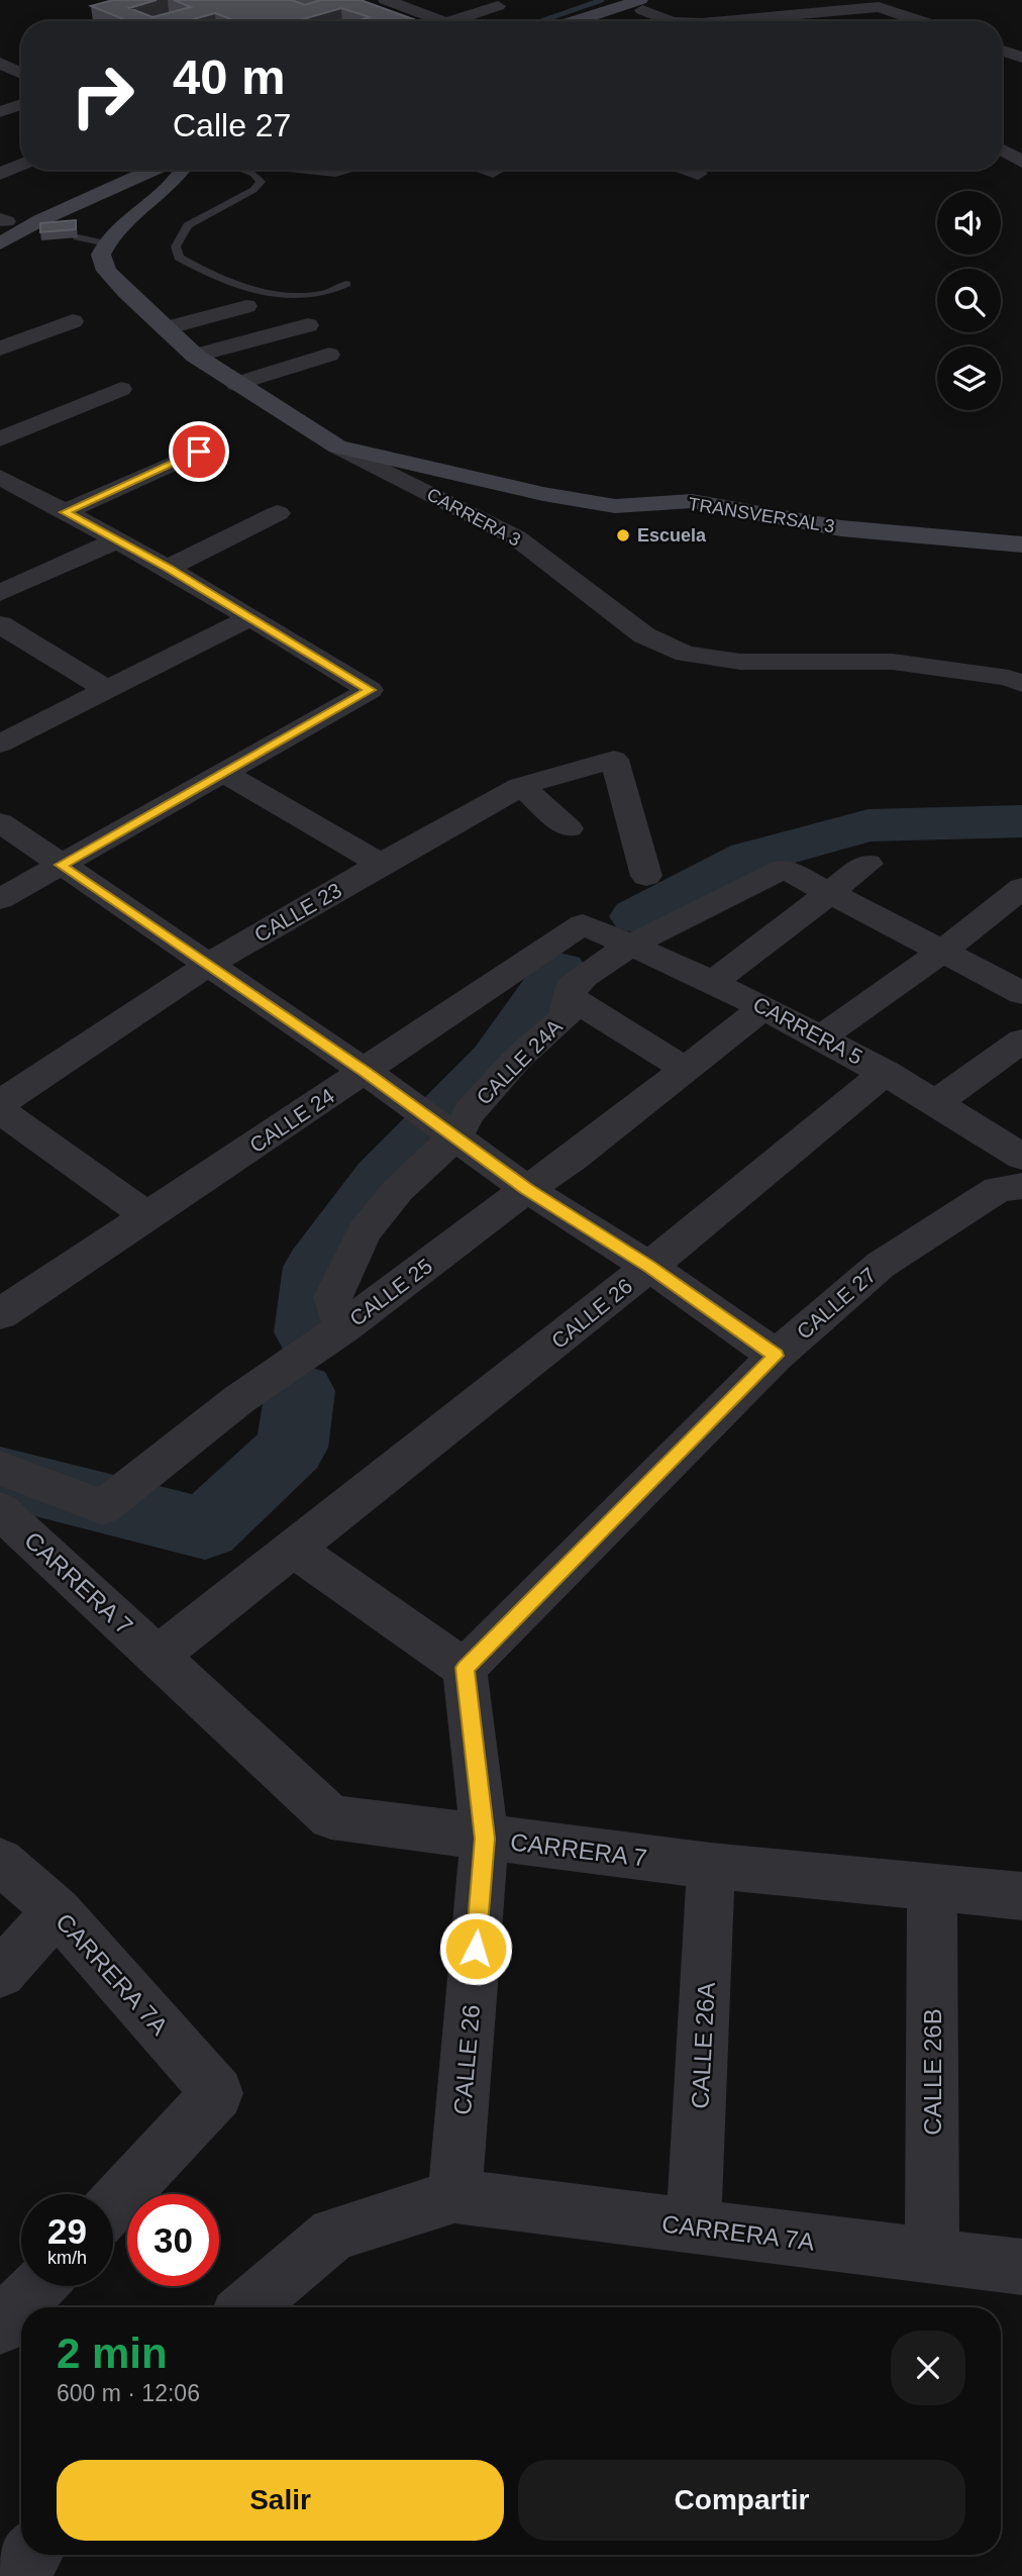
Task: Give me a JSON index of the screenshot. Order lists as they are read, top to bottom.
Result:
{
  "streets": {
    "street": [
      "TRANSVERSAL 3",
      "CARRERA 3",
      "CALLE 23",
      "CARRERA 5",
      "CALLE 24A",
      "CALLE 24",
      "CALLE 25",
      "CALLE 27",
      "CALLE 26",
      "CARRERA 7",
      "CARRERA 7A",
      "CALLE 26A",
      "CALLE 26B"
    ]
  },
  "crossings": [
    ["TRANSVERSAL 3", "CARRERA 3"],
    ["CARRERA 5", "CALLE 24A"],
    ["CARRERA 5", "CALLE 24"],
    ["CARRERA 5", "CALLE 25"],
    ["CARRERA 5", "CALLE 26"],
    ["CALLE 24A", "CALLE 25"],
    ["CALLE 27", "CALLE 26"],
    ["CALLE 26", "CARRERA 7"],
    ["CALLE 26", "CARRERA 7A"],
    ["CARRERA 7", "CALLE 26A"],
    ["CARRERA 7", "CALLE 26B"],
    ["CARRERA 7A", "CALLE 26A"],
    ["CARRERA 7A", "CALLE 26B"]
  ],
  "places": ["Escuela"],
  "page": {
    "turn": ["40 m", "Calle 27"],
    "speed": "29 km/h",
    "limit": "30",
    "heading": ["2 min", "600 m · 12:06"],
    "buttons": ["Salir", "Compartir"]
  }
}
